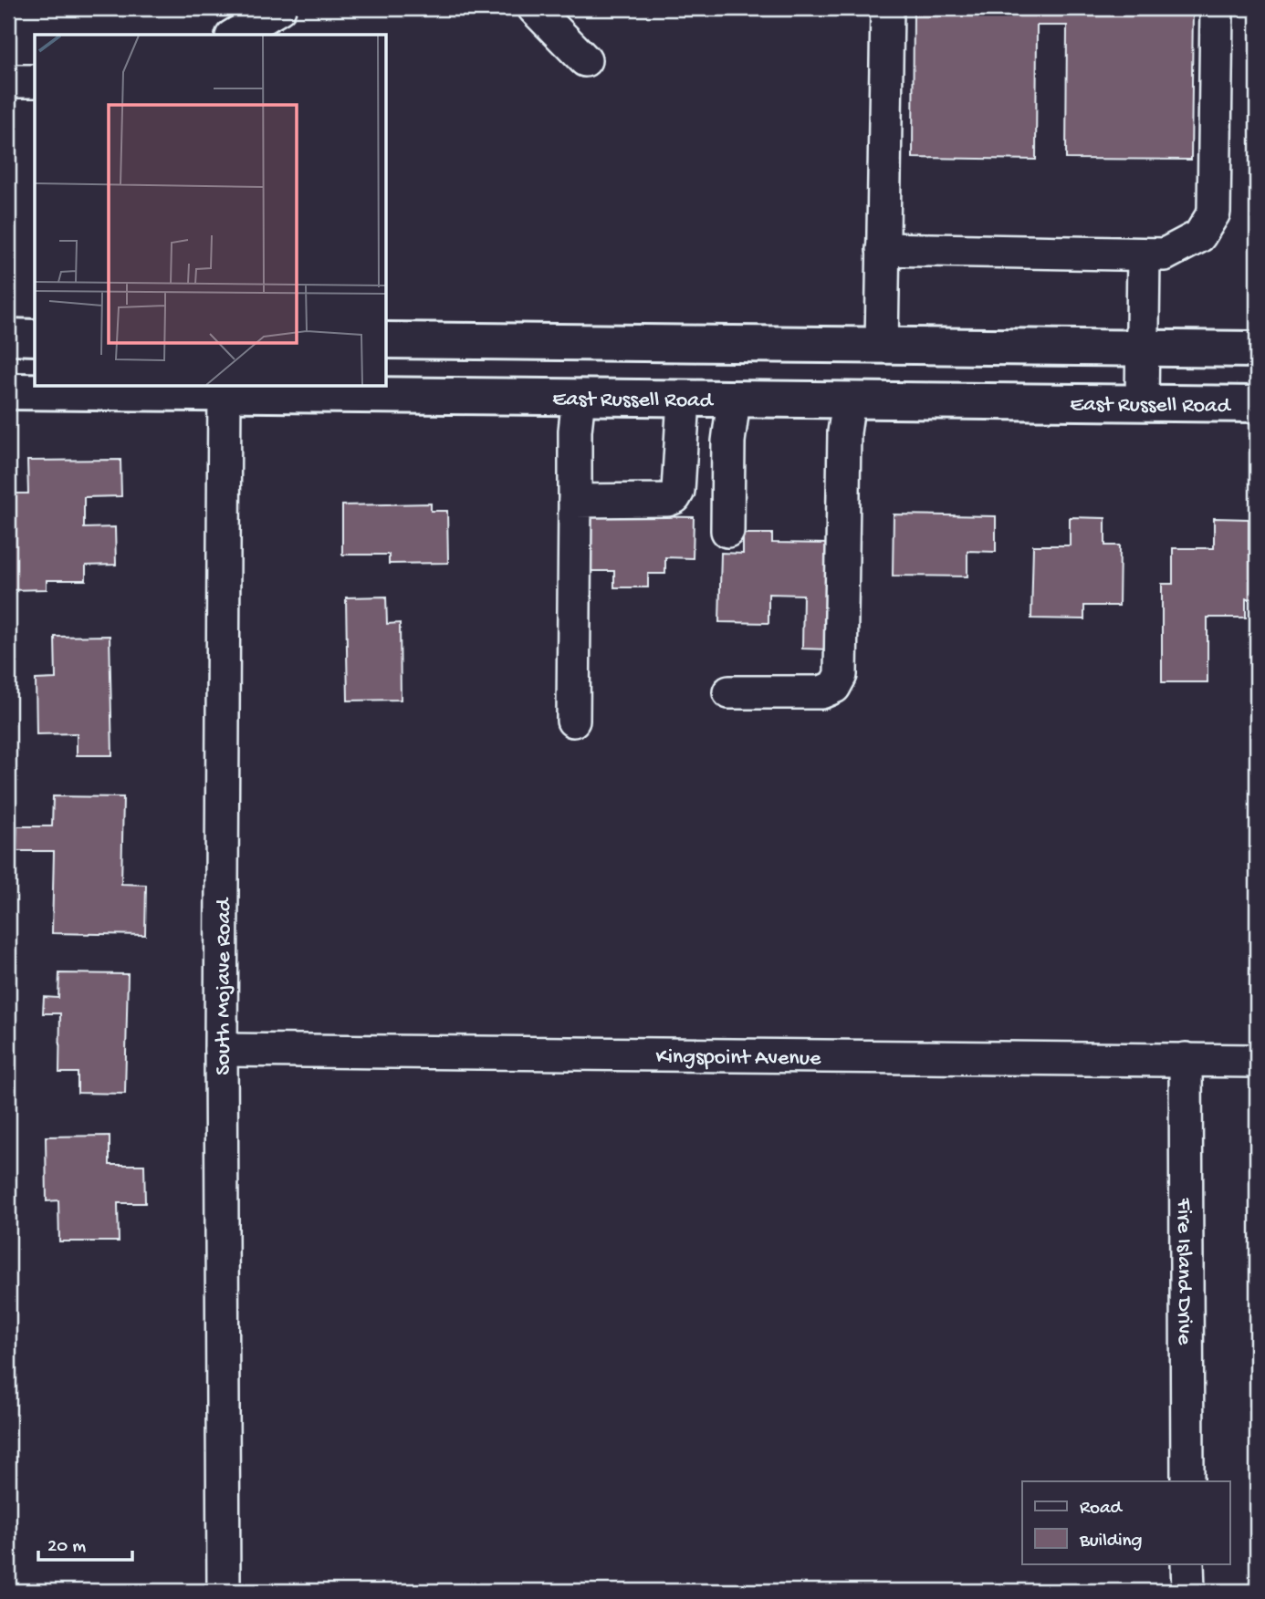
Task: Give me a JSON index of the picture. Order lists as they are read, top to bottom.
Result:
{
  "streets": {
    "main road": ["East Russell Road"],
    "street": ["South Mojave Road", "Kingspoint Avenue", "Fire Island Drive"]
  },
  "crossings": [
    ["East Russell Road", "South Mojave Road"],
    ["South Mojave Road", "Kingspoint Avenue"],
    ["Kingspoint Avenue", "Fire Island Drive"]
  ],
  "legend": ["Road", "Building"],
  "scale_bar": "20 m"
}
